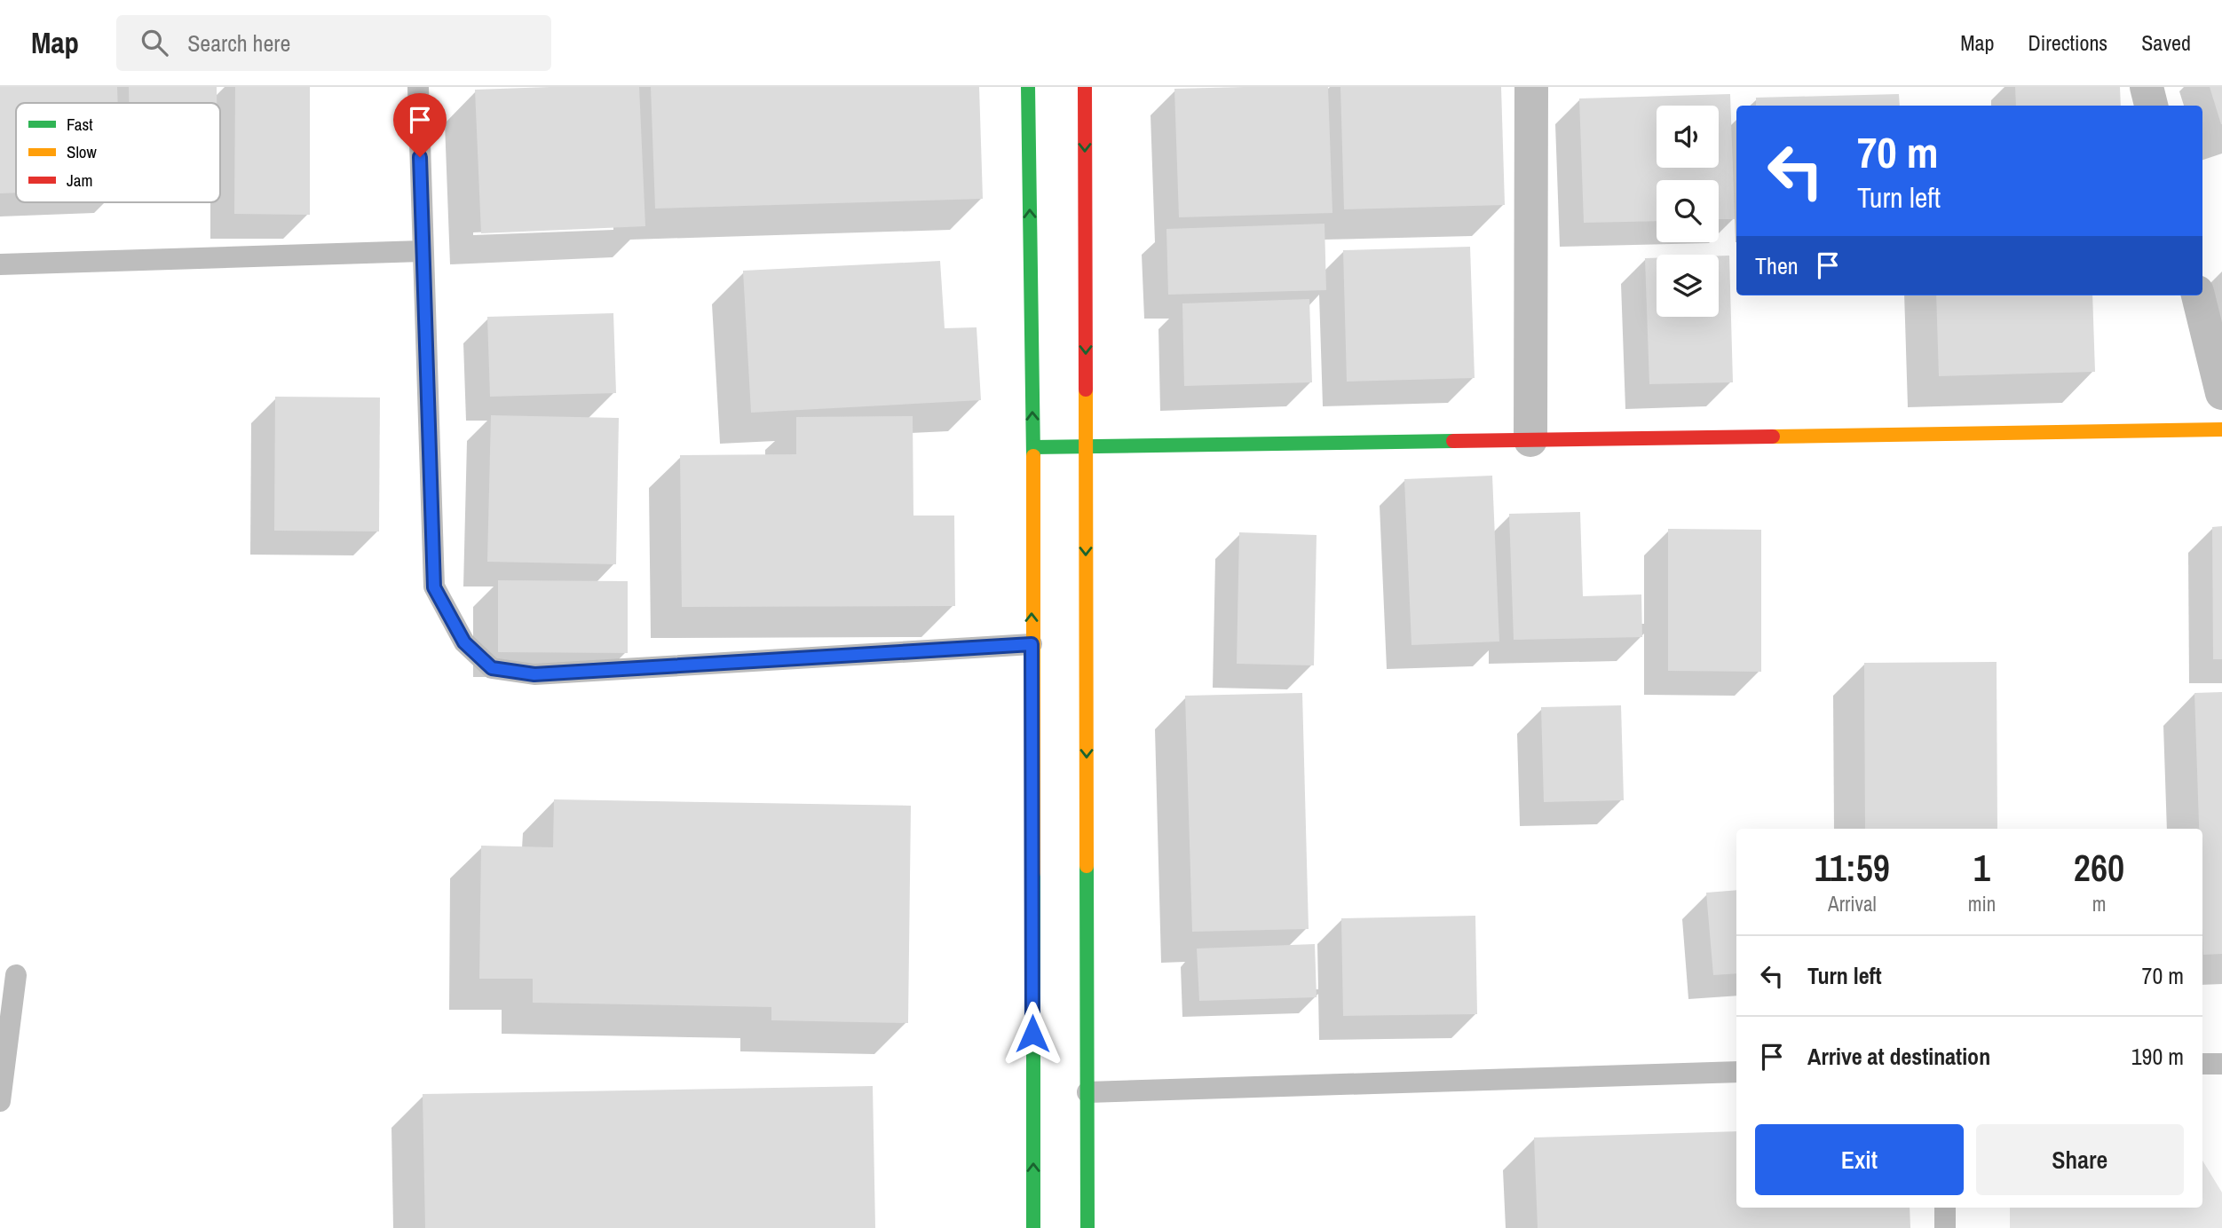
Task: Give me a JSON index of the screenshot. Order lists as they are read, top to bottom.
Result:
{
  "legend": ["Fast", "Slow", "Jam"],
  "page": {
    "header": "Map",
    "search": "Search here",
    "nav": ["Map", "Directions", "Saved"],
    "turn": ["70 m", "Turn left"],
    "then": "Then",
    "eta": [
      "11:59",
      "Arrival",
      "1",
      "min",
      "260",
      "m"
    ],
    "list": [
      {
        "name": "Turn left",
        "value": "70 m"
      },
      {
        "name": "Arrive at destination",
        "value": "190 m"
      }
    ],
    "buttons": ["Exit", "Share"]
  }
}
